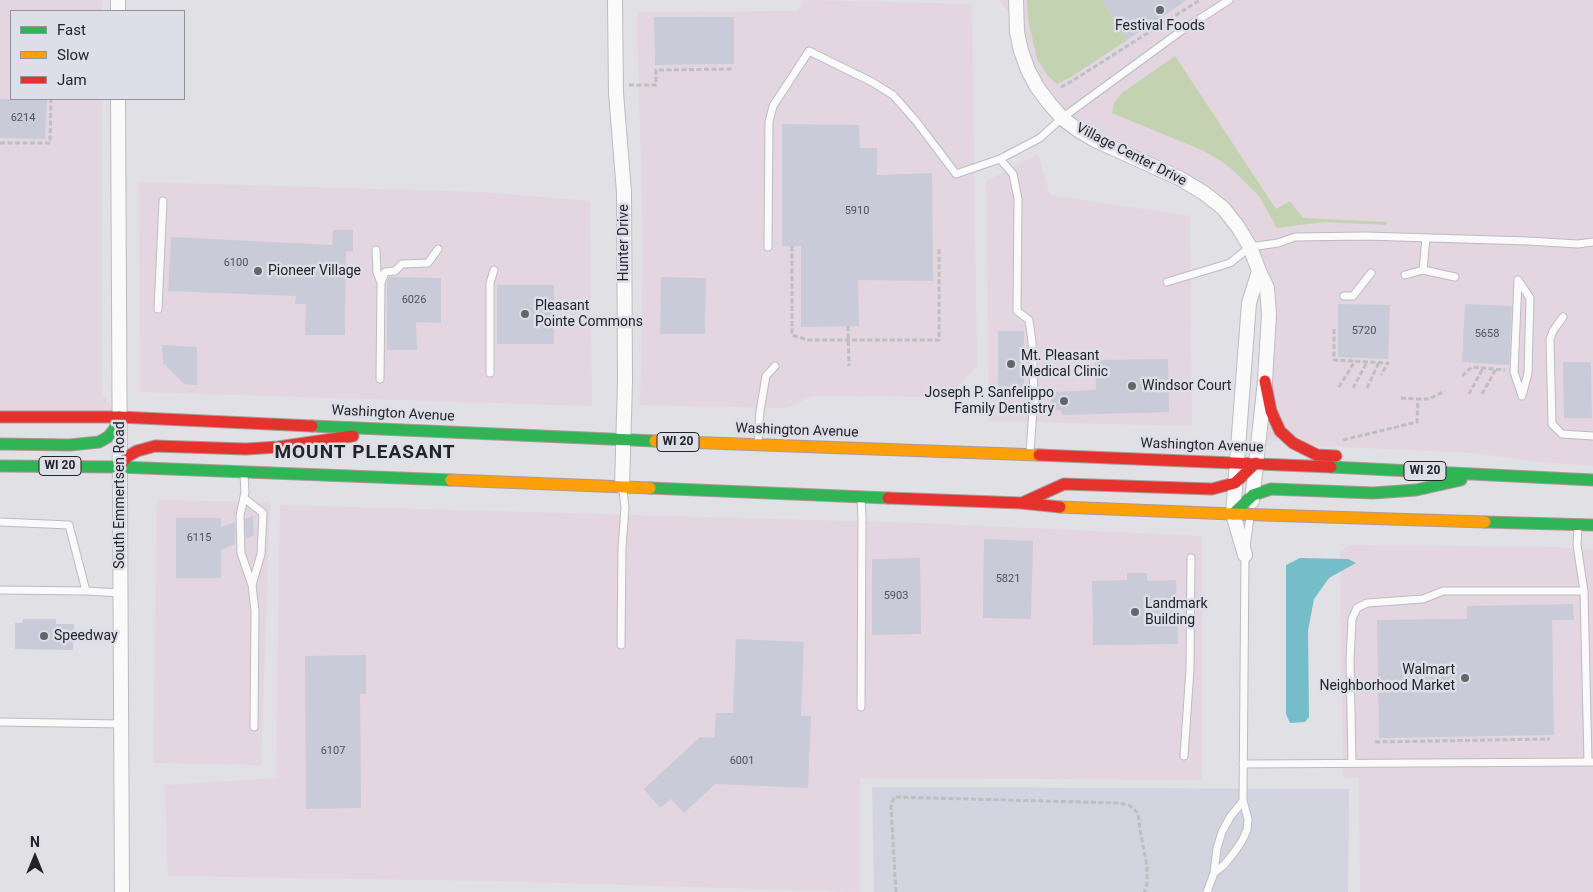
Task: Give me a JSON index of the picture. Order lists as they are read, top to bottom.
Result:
{
  "streets": {
    "main road": ["Washington Avenue", "WI 20"],
    "street": ["Village Center Drive", "Hunter Drive", "South Emmertsen Road"]
  },
  "crossings": [
    ["Village Center Drive", "Washington Avenue"],
    ["Village Center Drive", "WI 20"],
    ["Hunter Drive", "Washington Avenue"],
    ["Hunter Drive", "WI 20"],
    ["Washington Avenue", "South Emmertsen Road"],
    ["WI 20", "South Emmertsen Road"]
  ],
  "districts": ["MOUNT PLEASANT"],
  "places": [
    "Festival Foods",
    "Pioneer Village",
    "Pleasant Pointe Commons",
    "Mt. Pleasant Medical Clinic",
    "Windsor Court",
    "Joseph P. Sanfelippo Family Dentistry",
    "Landmark Building",
    "Speedway",
    "Walmart Neighborhood Market"
  ],
  "house_numbers": [
    "6214",
    "5910",
    "6100",
    "6026",
    "5720",
    "5658",
    "6115",
    "5821",
    "5903",
    "6107",
    "6001"
  ],
  "legend": ["Fast", "Slow", "Jam"],
  "north": "top"
}
